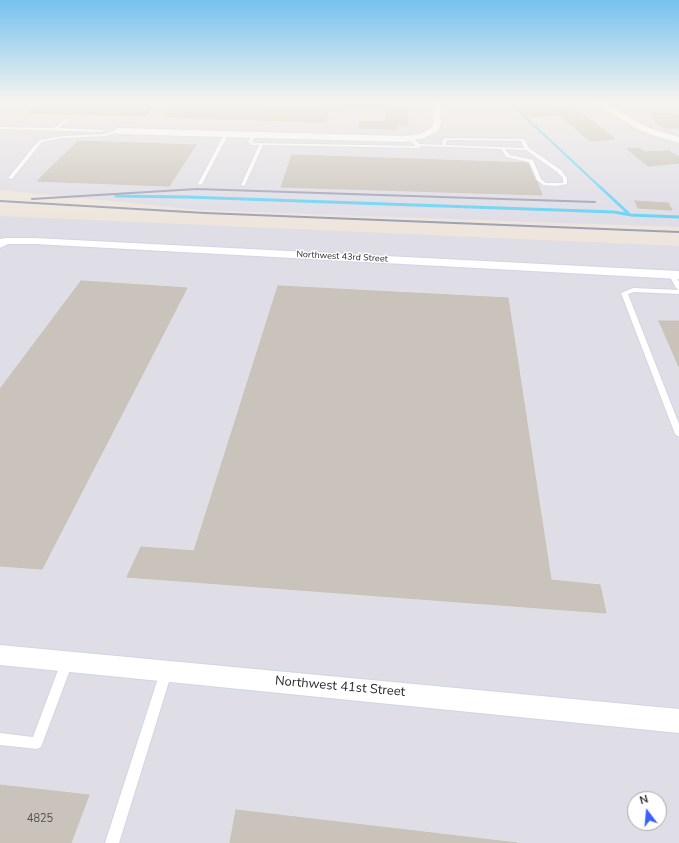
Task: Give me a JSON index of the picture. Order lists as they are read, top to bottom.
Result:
{
  "streets": {
    "street": ["Northwest 43rd Street", "Northwest 41st Street"]
  },
  "house_numbers": ["4825"],
  "north": "top"
}
